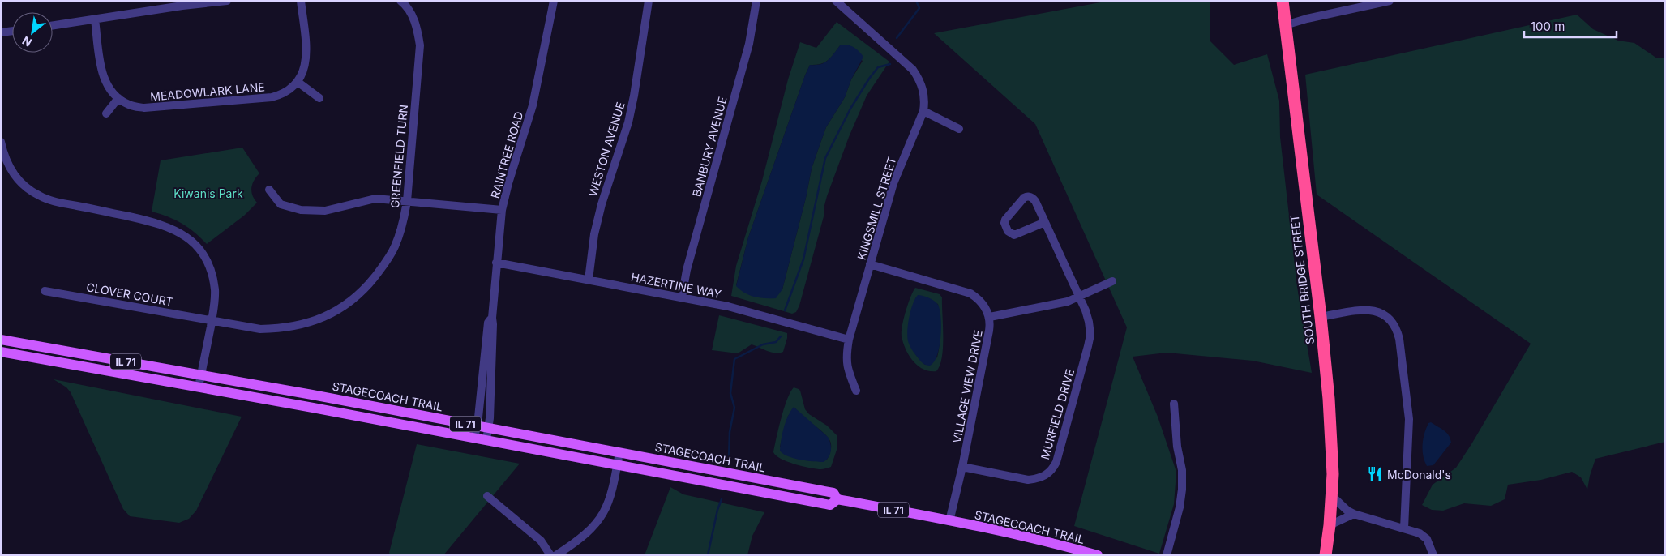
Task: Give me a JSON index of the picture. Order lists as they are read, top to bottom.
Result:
{
  "streets": {
    "highway": ["SOUTH BRIDGE STREET"],
    "main road": ["IL 71", "STAGECOACH TRAIL"],
    "street": [
      "MEADOWLARK LANE",
      "BANBURY AVENUE",
      "WESTON AVENUE",
      "RAINTREE ROAD",
      "GREENFIELD TURN",
      "KINGSMILL STREET",
      "HAZERTINE WAY",
      "CLOVER COURT",
      "VILLAGE VIEW DRIVE",
      "MURFIELD DRIVE"
    ]
  },
  "crossings": [
    ["BANBURY AVENUE", "HAZERTINE WAY"],
    ["WESTON AVENUE", "HAZERTINE WAY"],
    ["RAINTREE ROAD", "HAZERTINE WAY"],
    ["RAINTREE ROAD", "STAGECOACH TRAIL"],
    ["GREENFIELD TURN", "CLOVER COURT"],
    ["KINGSMILL STREET", "HAZERTINE WAY"],
    ["KINGSMILL STREET", "VILLAGE VIEW DRIVE"],
    ["VILLAGE VIEW DRIVE", "STAGECOACH TRAIL"],
    ["VILLAGE VIEW DRIVE", "MURFIELD DRIVE"]
  ],
  "parks": ["Kiwanis Park"],
  "places": {
    "restaurant": ["McDonald's"]
  },
  "scale_bar": "100 m",
  "north": "bottom left"
}
